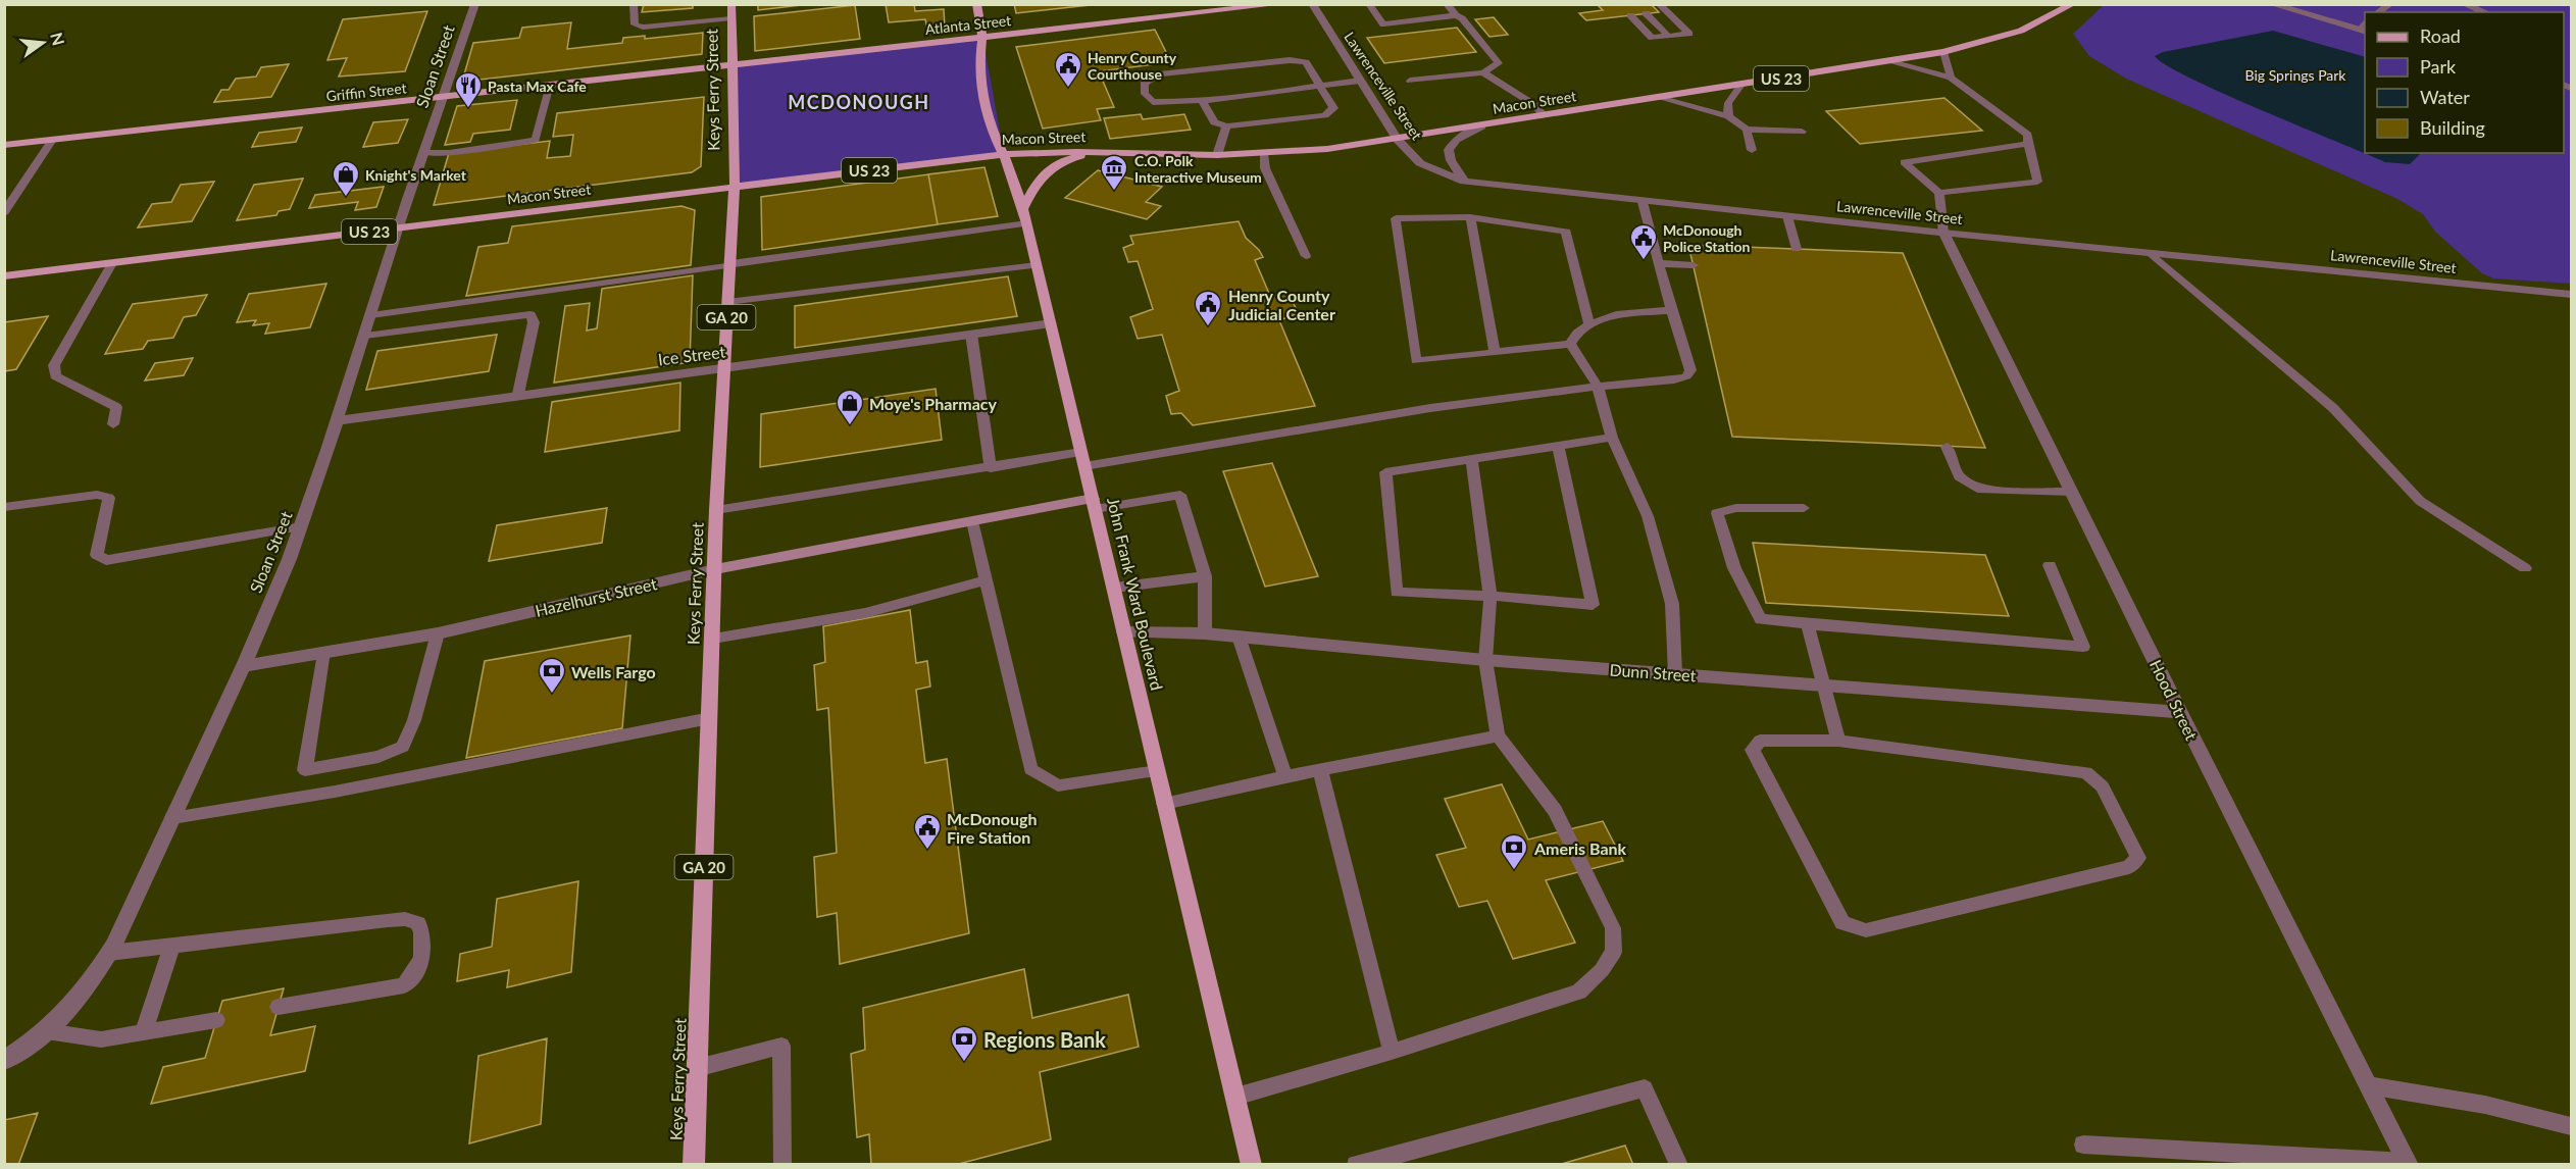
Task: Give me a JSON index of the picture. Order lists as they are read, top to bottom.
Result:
{
  "streets": {
    "main road": [
      "Atlanta Street",
      "US 23",
      "Keys Ferry Street",
      "Griffin Street",
      "Macon Street",
      "GA 20",
      "John Frank Ward Boulevard",
      "Hazelhurst Street"
    ],
    "street": [
      "Sloan Street",
      "Lawrenceville Street",
      "Ice Street",
      "Dunn Street",
      "Hood Street"
    ]
  },
  "crossings": [
    ["Atlanta Street", "Keys Ferry Street"],
    ["Atlanta Street", "Griffin Street"],
    ["Atlanta Street", "John Frank Ward Boulevard"],
    ["Sloan Street", "Griffin Street"],
    ["Sloan Street", "Macon Street"],
    ["Sloan Street", "Ice Street"],
    ["Sloan Street", "Hazelhurst Street"],
    ["Lawrenceville Street", "Macon Street"],
    ["Lawrenceville Street", "Hood Street"],
    ["Keys Ferry Street", "Griffin Street"],
    ["Keys Ferry Street", "Macon Street"],
    ["Keys Ferry Street", "Ice Street"],
    ["Keys Ferry Street", "Hazelhurst Street"],
    ["Macon Street", "John Frank Ward Boulevard"],
    ["Ice Street", "John Frank Ward Boulevard"],
    ["John Frank Ward Boulevard", "Hazelhurst Street"],
    ["John Frank Ward Boulevard", "Dunn Street"],
    ["Dunn Street", "Hood Street"]
  ],
  "districts": ["MCDONOUGH"],
  "parks": ["Big Springs Park"],
  "places": {
    "public building": [
      "Henry County Courthouse",
      "McDonough Police Station",
      "Henry County Judicial Center",
      "McDonough Fire Station"
    ],
    "restaurant": ["Pasta Max Cafe"],
    "museum": ["C.O. Polk Interactive Museum"],
    "shop": ["Knight's Market", "Moye's Pharmacy"],
    "bank": ["Wells Fargo", "Ameris Bank", "Regions Bank"]
  },
  "legend": [
    "Road",
    "Park",
    "Water",
    "Building"
  ],
  "north": "right"
}
